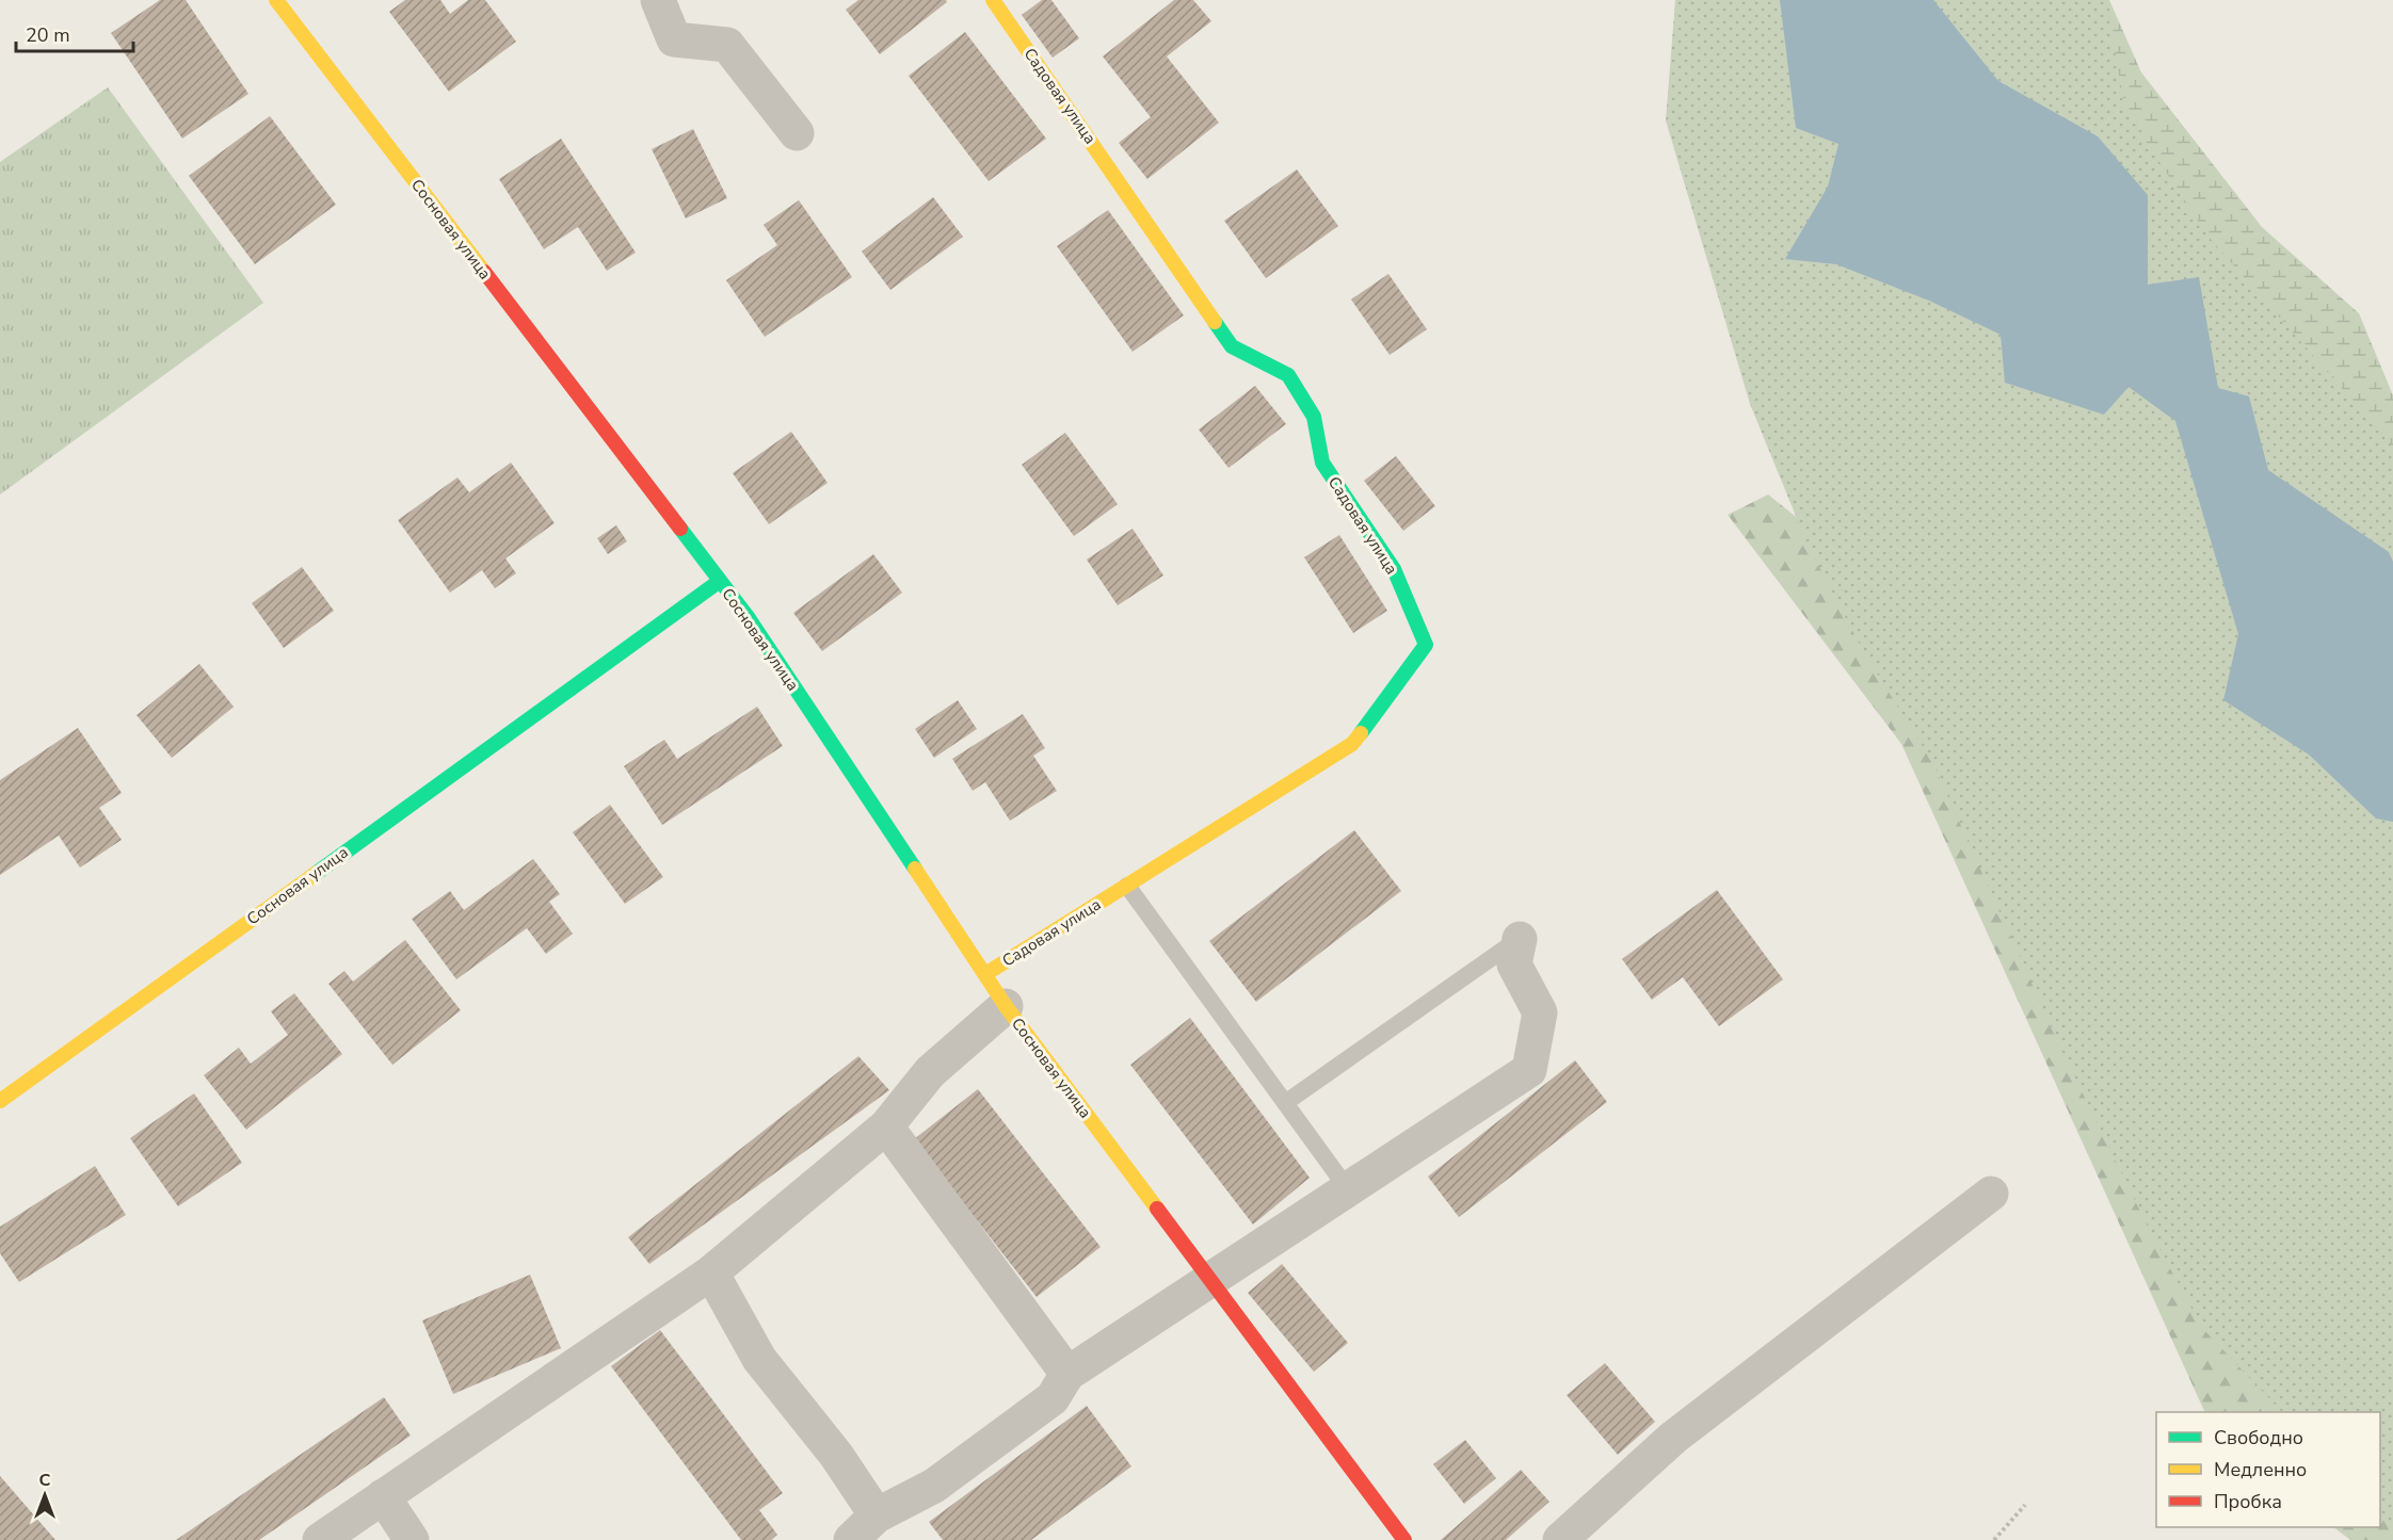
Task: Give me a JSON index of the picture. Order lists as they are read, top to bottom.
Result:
{
  "streets": {
    "street": ["Садовая улица", "Сосновая улица"]
  },
  "crossings": [
    ["Садовая улица", "Сосновая улица"]
  ],
  "legend": ["Свободно", "Медленно", "Пробка"],
  "scale_bar": "20 m",
  "north": "top"
}
